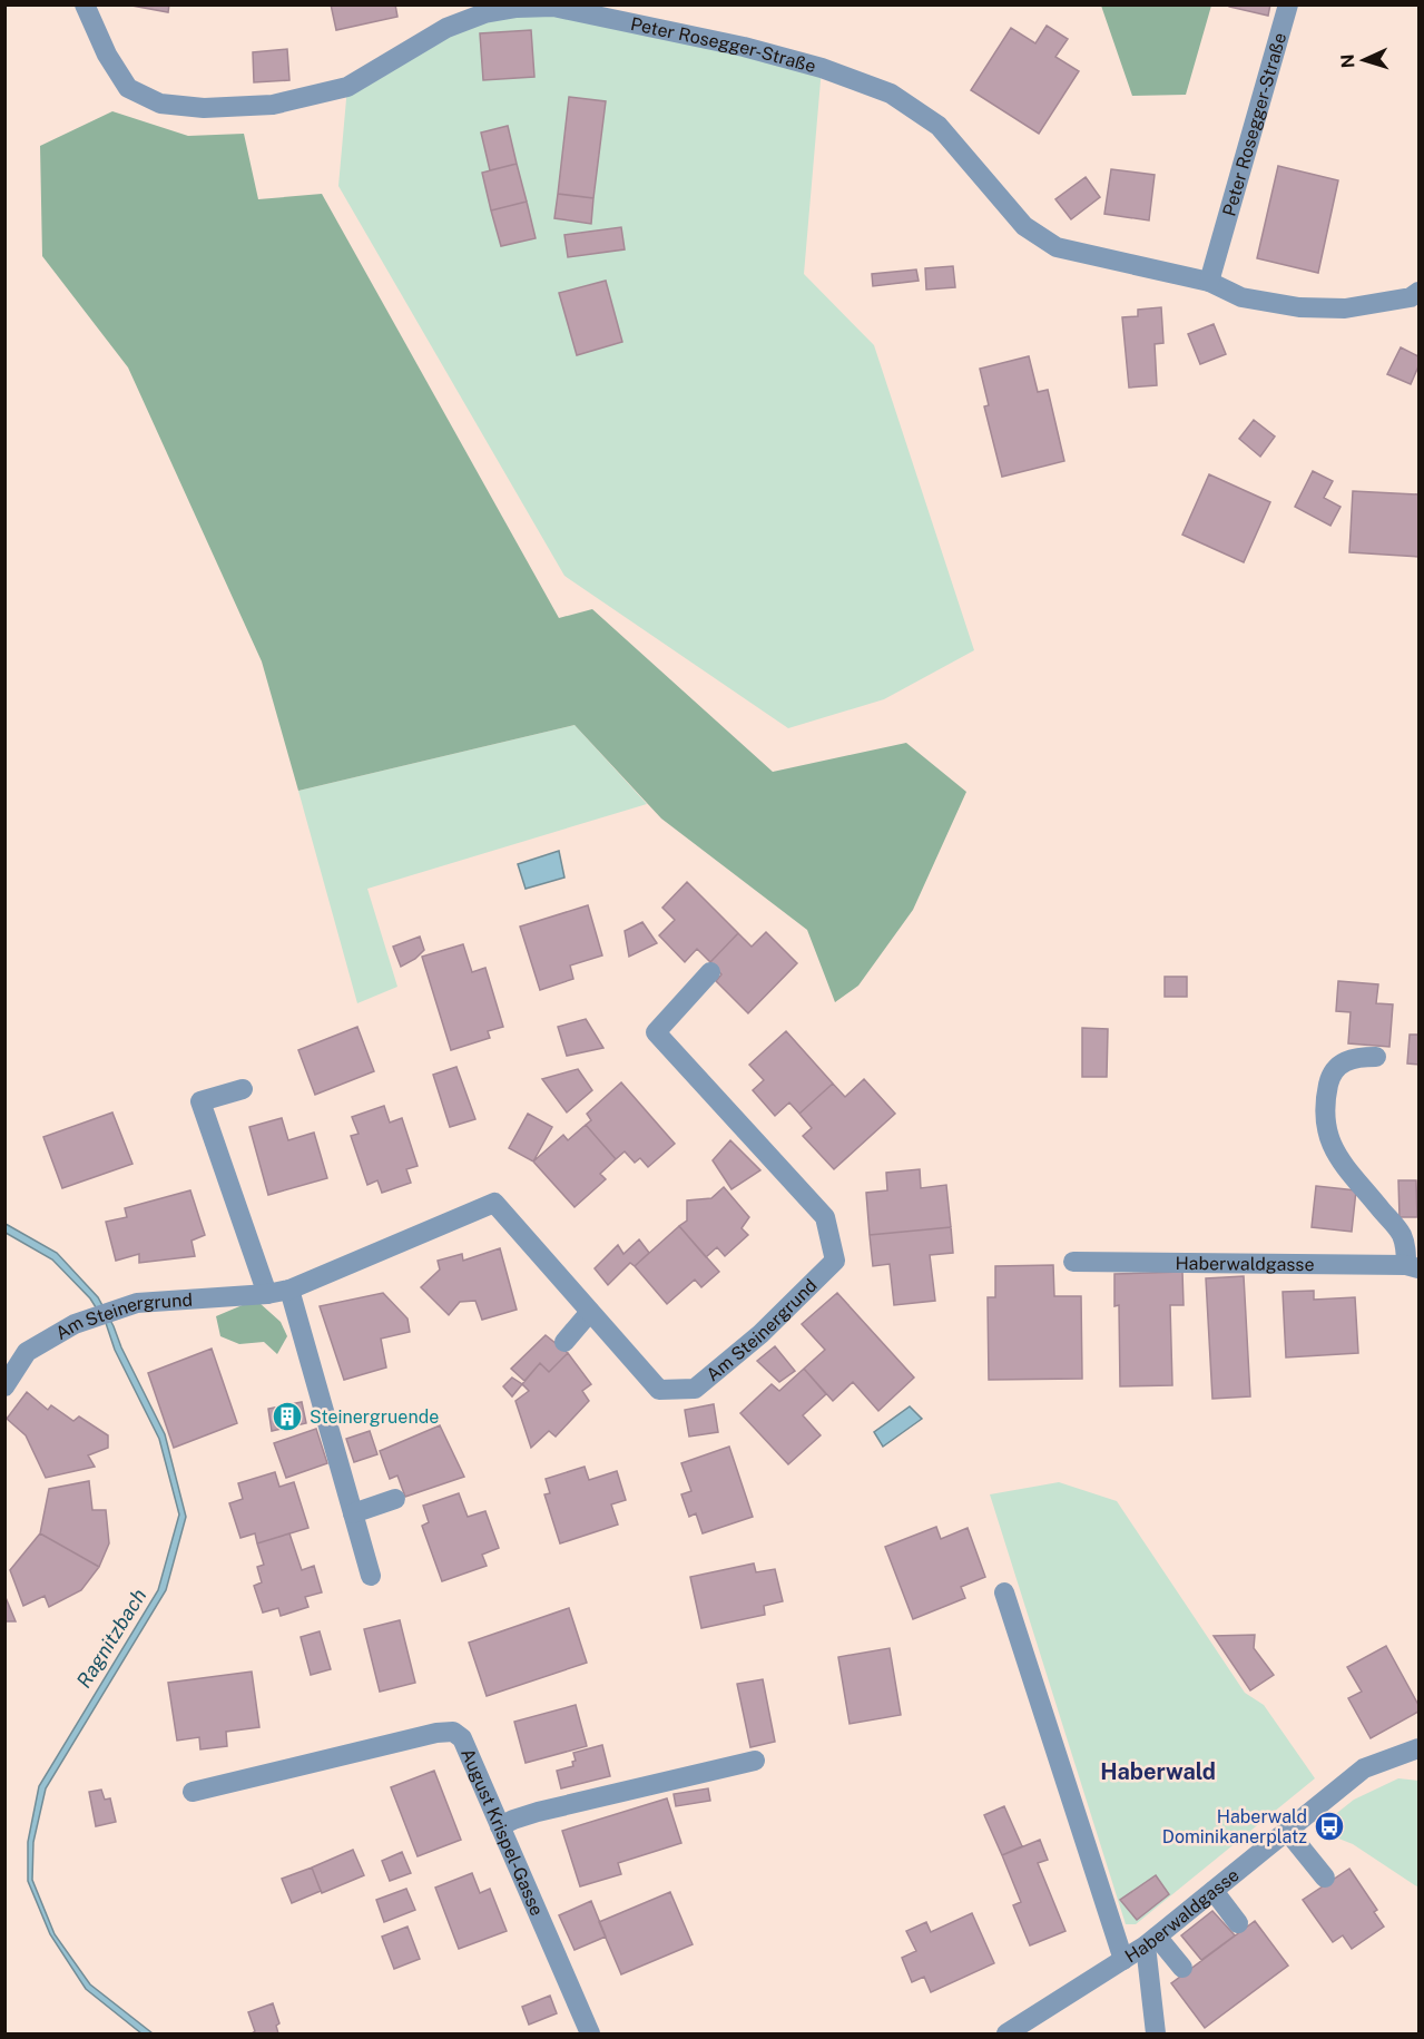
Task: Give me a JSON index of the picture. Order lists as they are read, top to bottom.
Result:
{
  "streets": {
    "street": [
      "Peter Rosegger-Straße",
      "Haberwaldgasse",
      "Am Steinergrund",
      "August Krispel-Gasse"
    ]
  },
  "districts": ["Haberwald"],
  "water": ["Ragnitzbach"],
  "places": {
    "building": ["Steinergruende"],
    "bus stop": ["Haberwald Dominikanerplatz"]
  },
  "north": "left"
}
